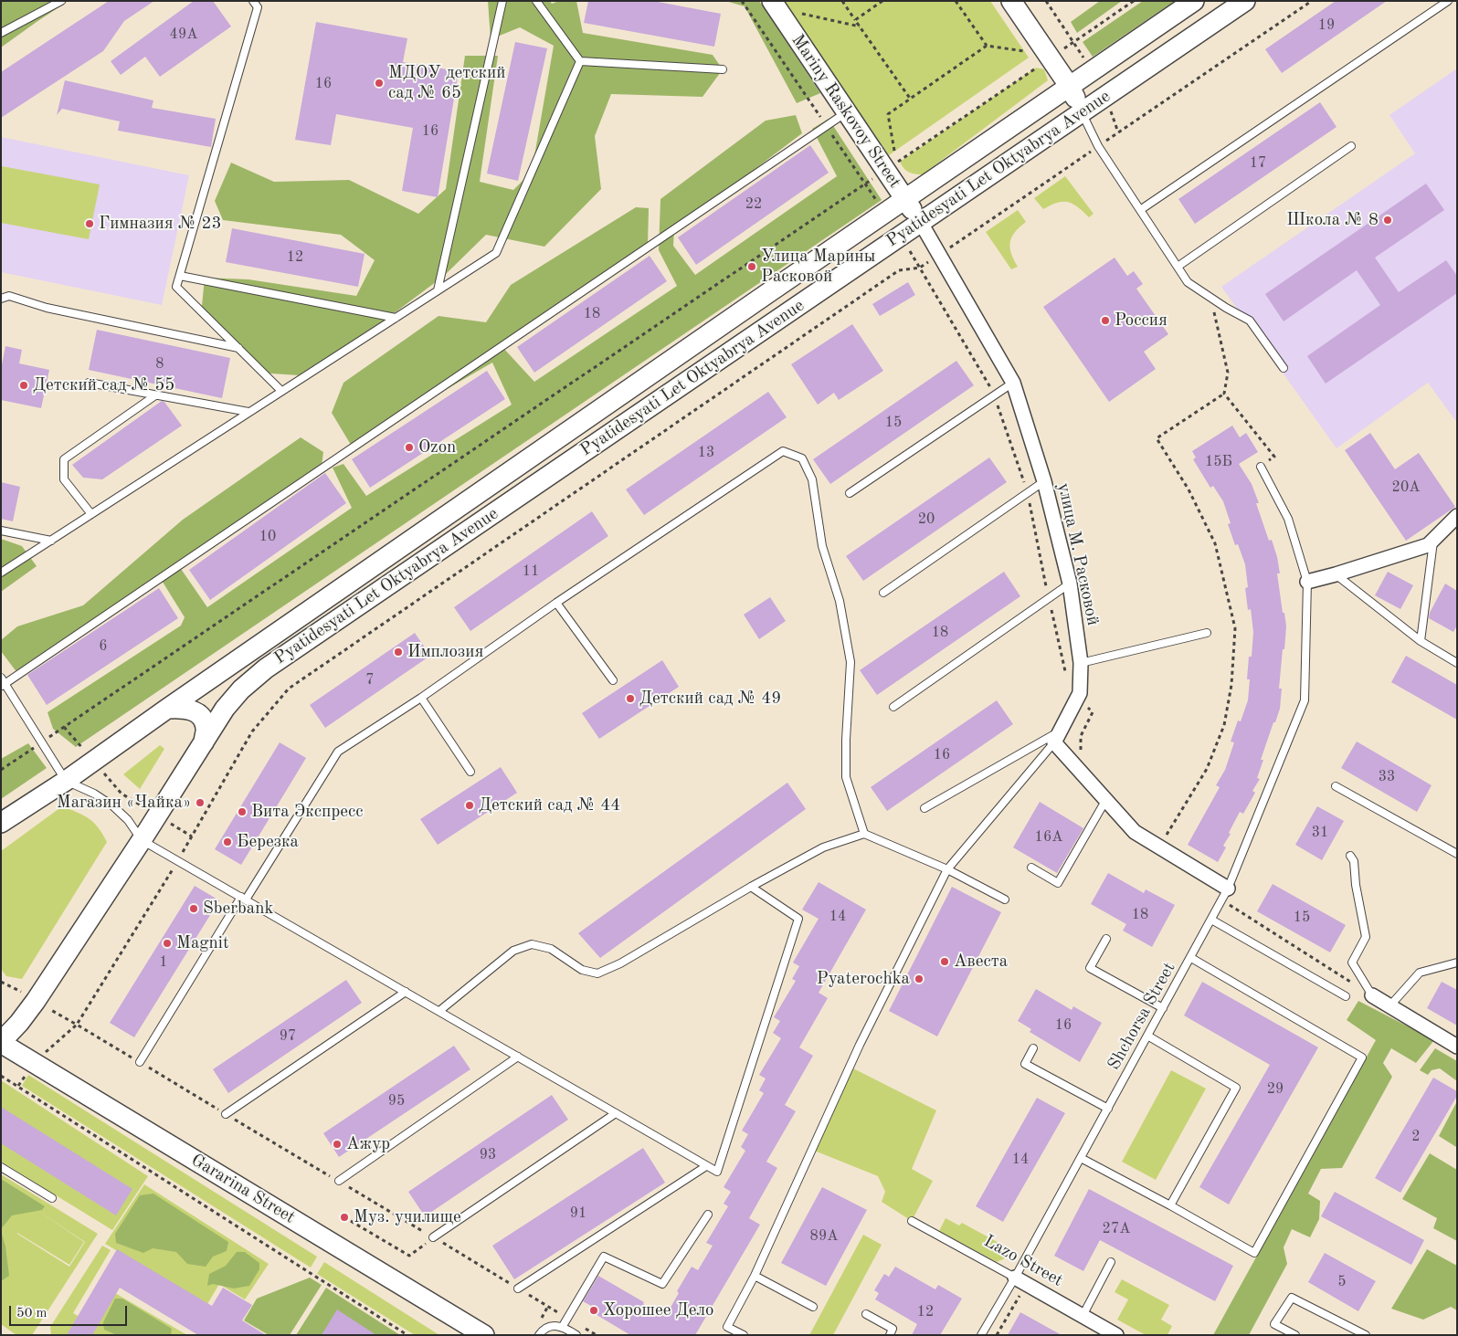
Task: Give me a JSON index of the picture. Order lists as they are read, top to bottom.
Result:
{
  "streets": {
    "main road": ["Mariny Raskovoy Street", "Pyatidesyati Let Oktyabrya Avenue", "Gararina Street"],
    "street": ["улица М. Расковой", "Lazo Street"],
    "lane": ["Shchorsa Street"]
  },
  "crossings": [
    ["Mariny Raskovoy Street", "Pyatidesyati Let Oktyabrya Avenue"],
    ["Mariny Raskovoy Street", "улица М. Расковой"],
    ["Pyatidesyati Let Oktyabrya Avenue", "улица М. Расковой"],
    ["Pyatidesyati Let Oktyabrya Avenue", "Gararina Street"],
    ["Shchorsa Street", "Lazo Street"]
  ],
  "places": [
    "МДОУ детский сад № 65",
    "Школа № 8",
    "Гимназия № 23",
    "Улица Марины Расковой",
    "Россия",
    "Детский сад № 55",
    "Ozon",
    "Имплозия",
    "Детский сад № 49",
    "Магазин «Чайка»",
    "Детский сад № 44",
    "Вита Экспресс",
    "Березка",
    "Sberbank",
    "Magnit",
    "Авеста",
    "Pyaterochka",
    "Ажур",
    "Муз. училище",
    "Хорошее Дело"
  ],
  "house_numbers": [
    "19",
    "49А",
    "16",
    "16",
    "17",
    "22",
    "12",
    "18",
    "8",
    "15",
    "13",
    "15Б",
    "20А",
    "20",
    "10",
    "11",
    "18",
    "6",
    "7",
    "16",
    "33",
    "31",
    "16А",
    "18",
    "14",
    "15",
    "1",
    "16",
    "97",
    "29",
    "95",
    "2",
    "93",
    "14",
    "91",
    "27А",
    "89А",
    "5",
    "12"
  ],
  "scale_bar": "50 m"
}
